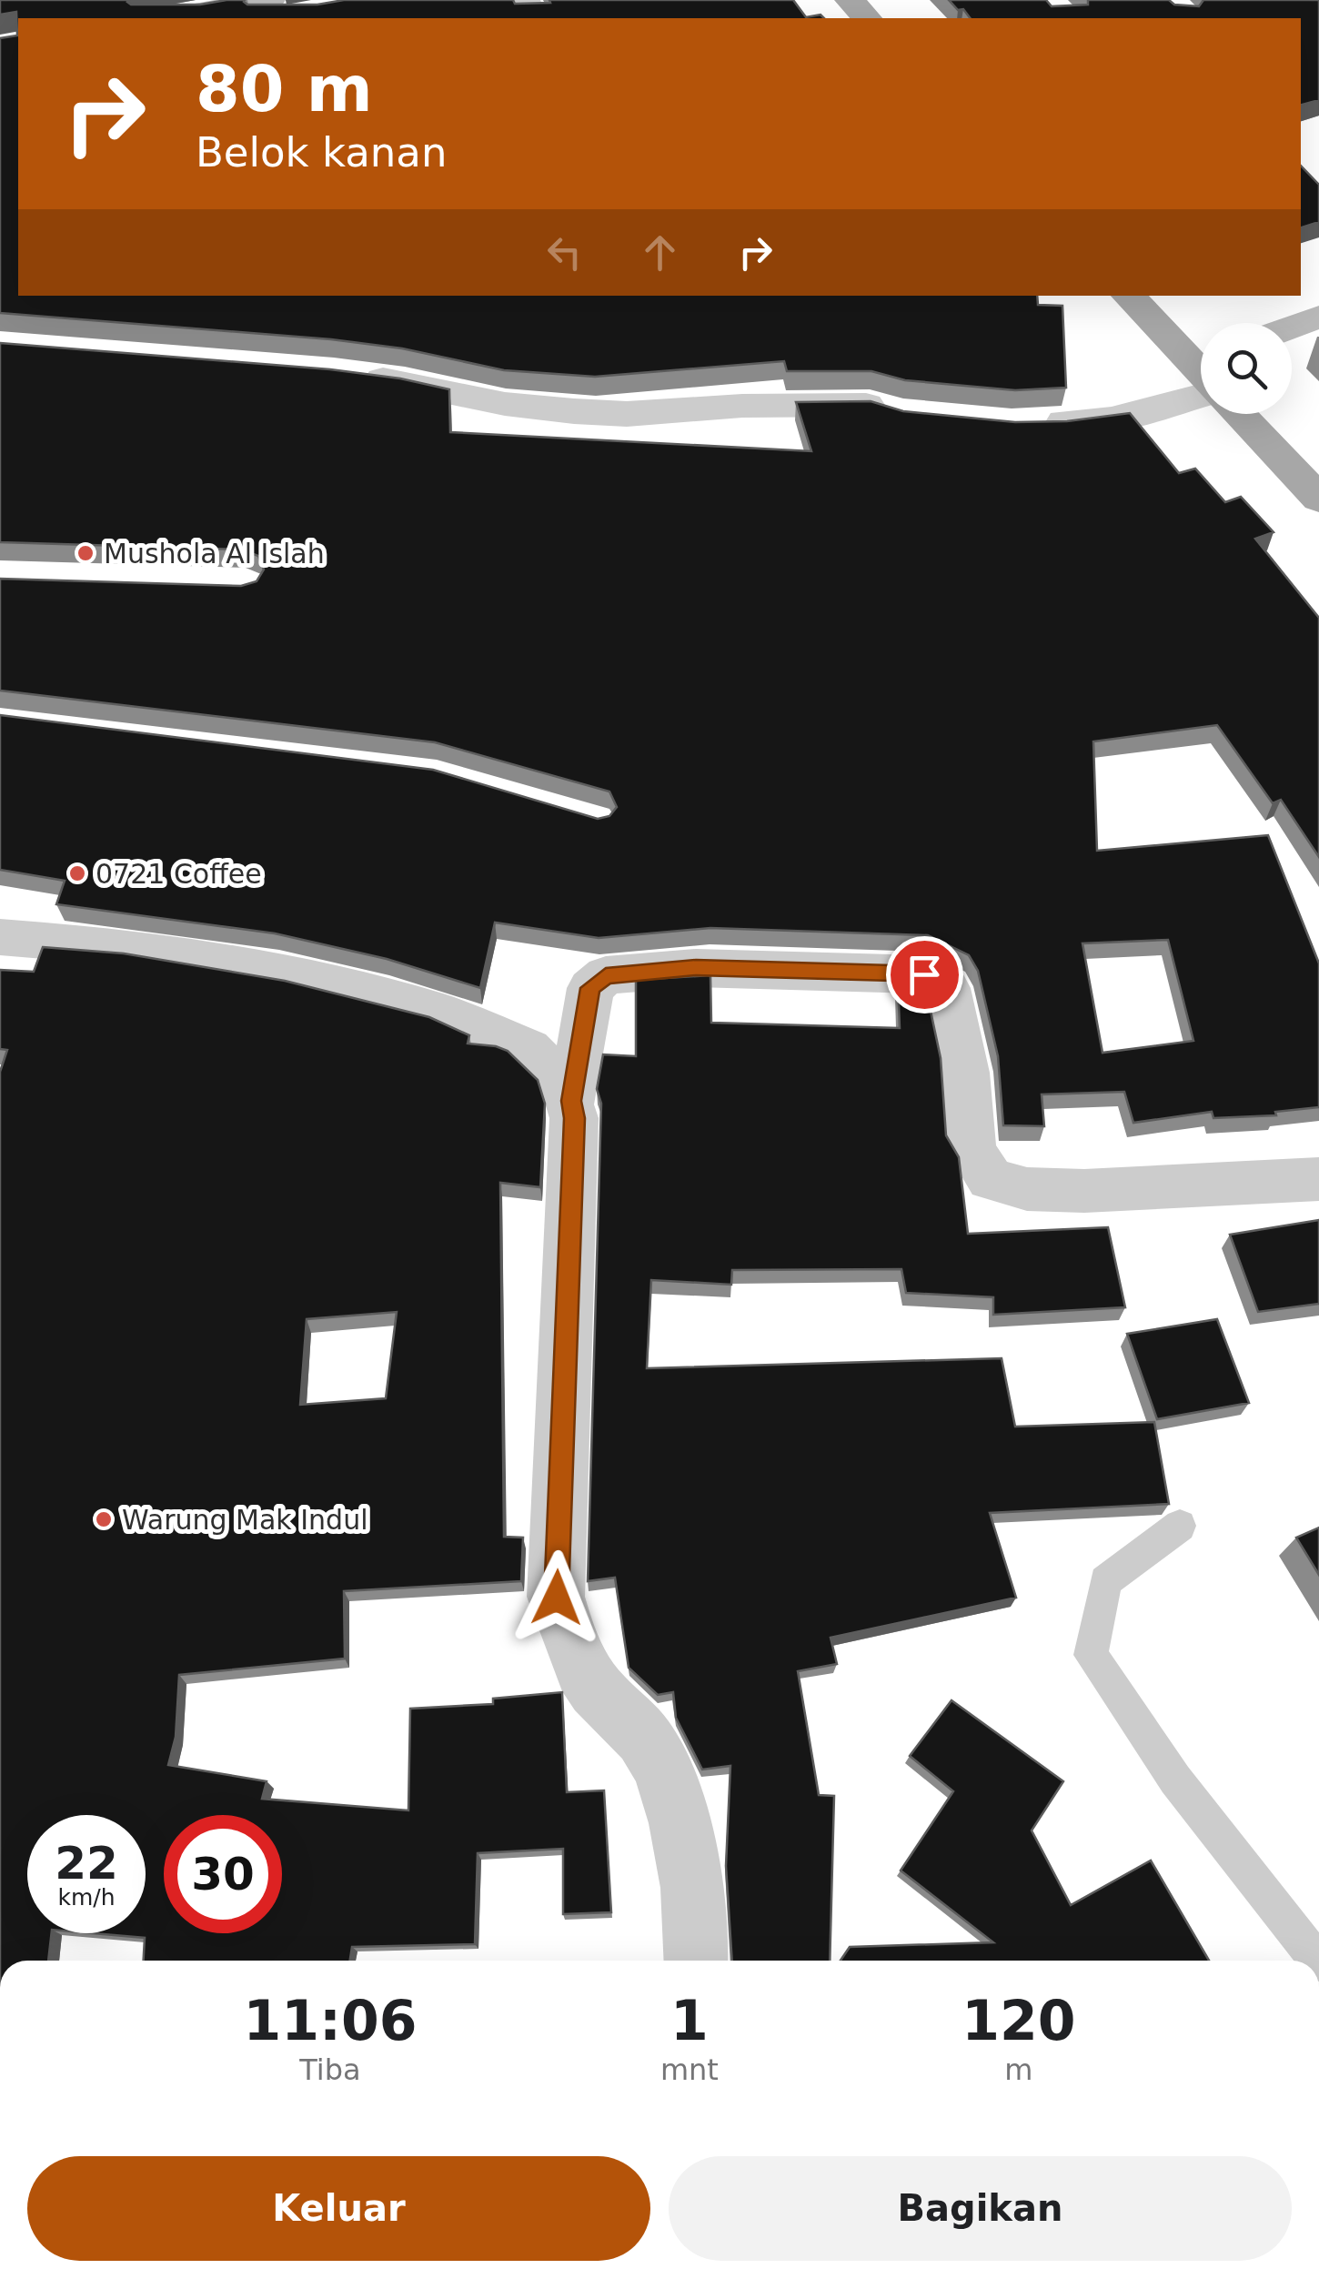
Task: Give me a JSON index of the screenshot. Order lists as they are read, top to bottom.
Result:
{
  "places": ["Mushola Al Islah", "0721 Coffee", "Warung Mak Indul"],
  "page": {
    "turn": ["80 m", "Belok kanan"],
    "speed": "22 km/h",
    "limit": "30",
    "eta": [
      "11:06",
      "Tiba",
      "1",
      "mnt",
      "120",
      "m"
    ],
    "buttons": ["Keluar", "Bagikan"]
  }
}
